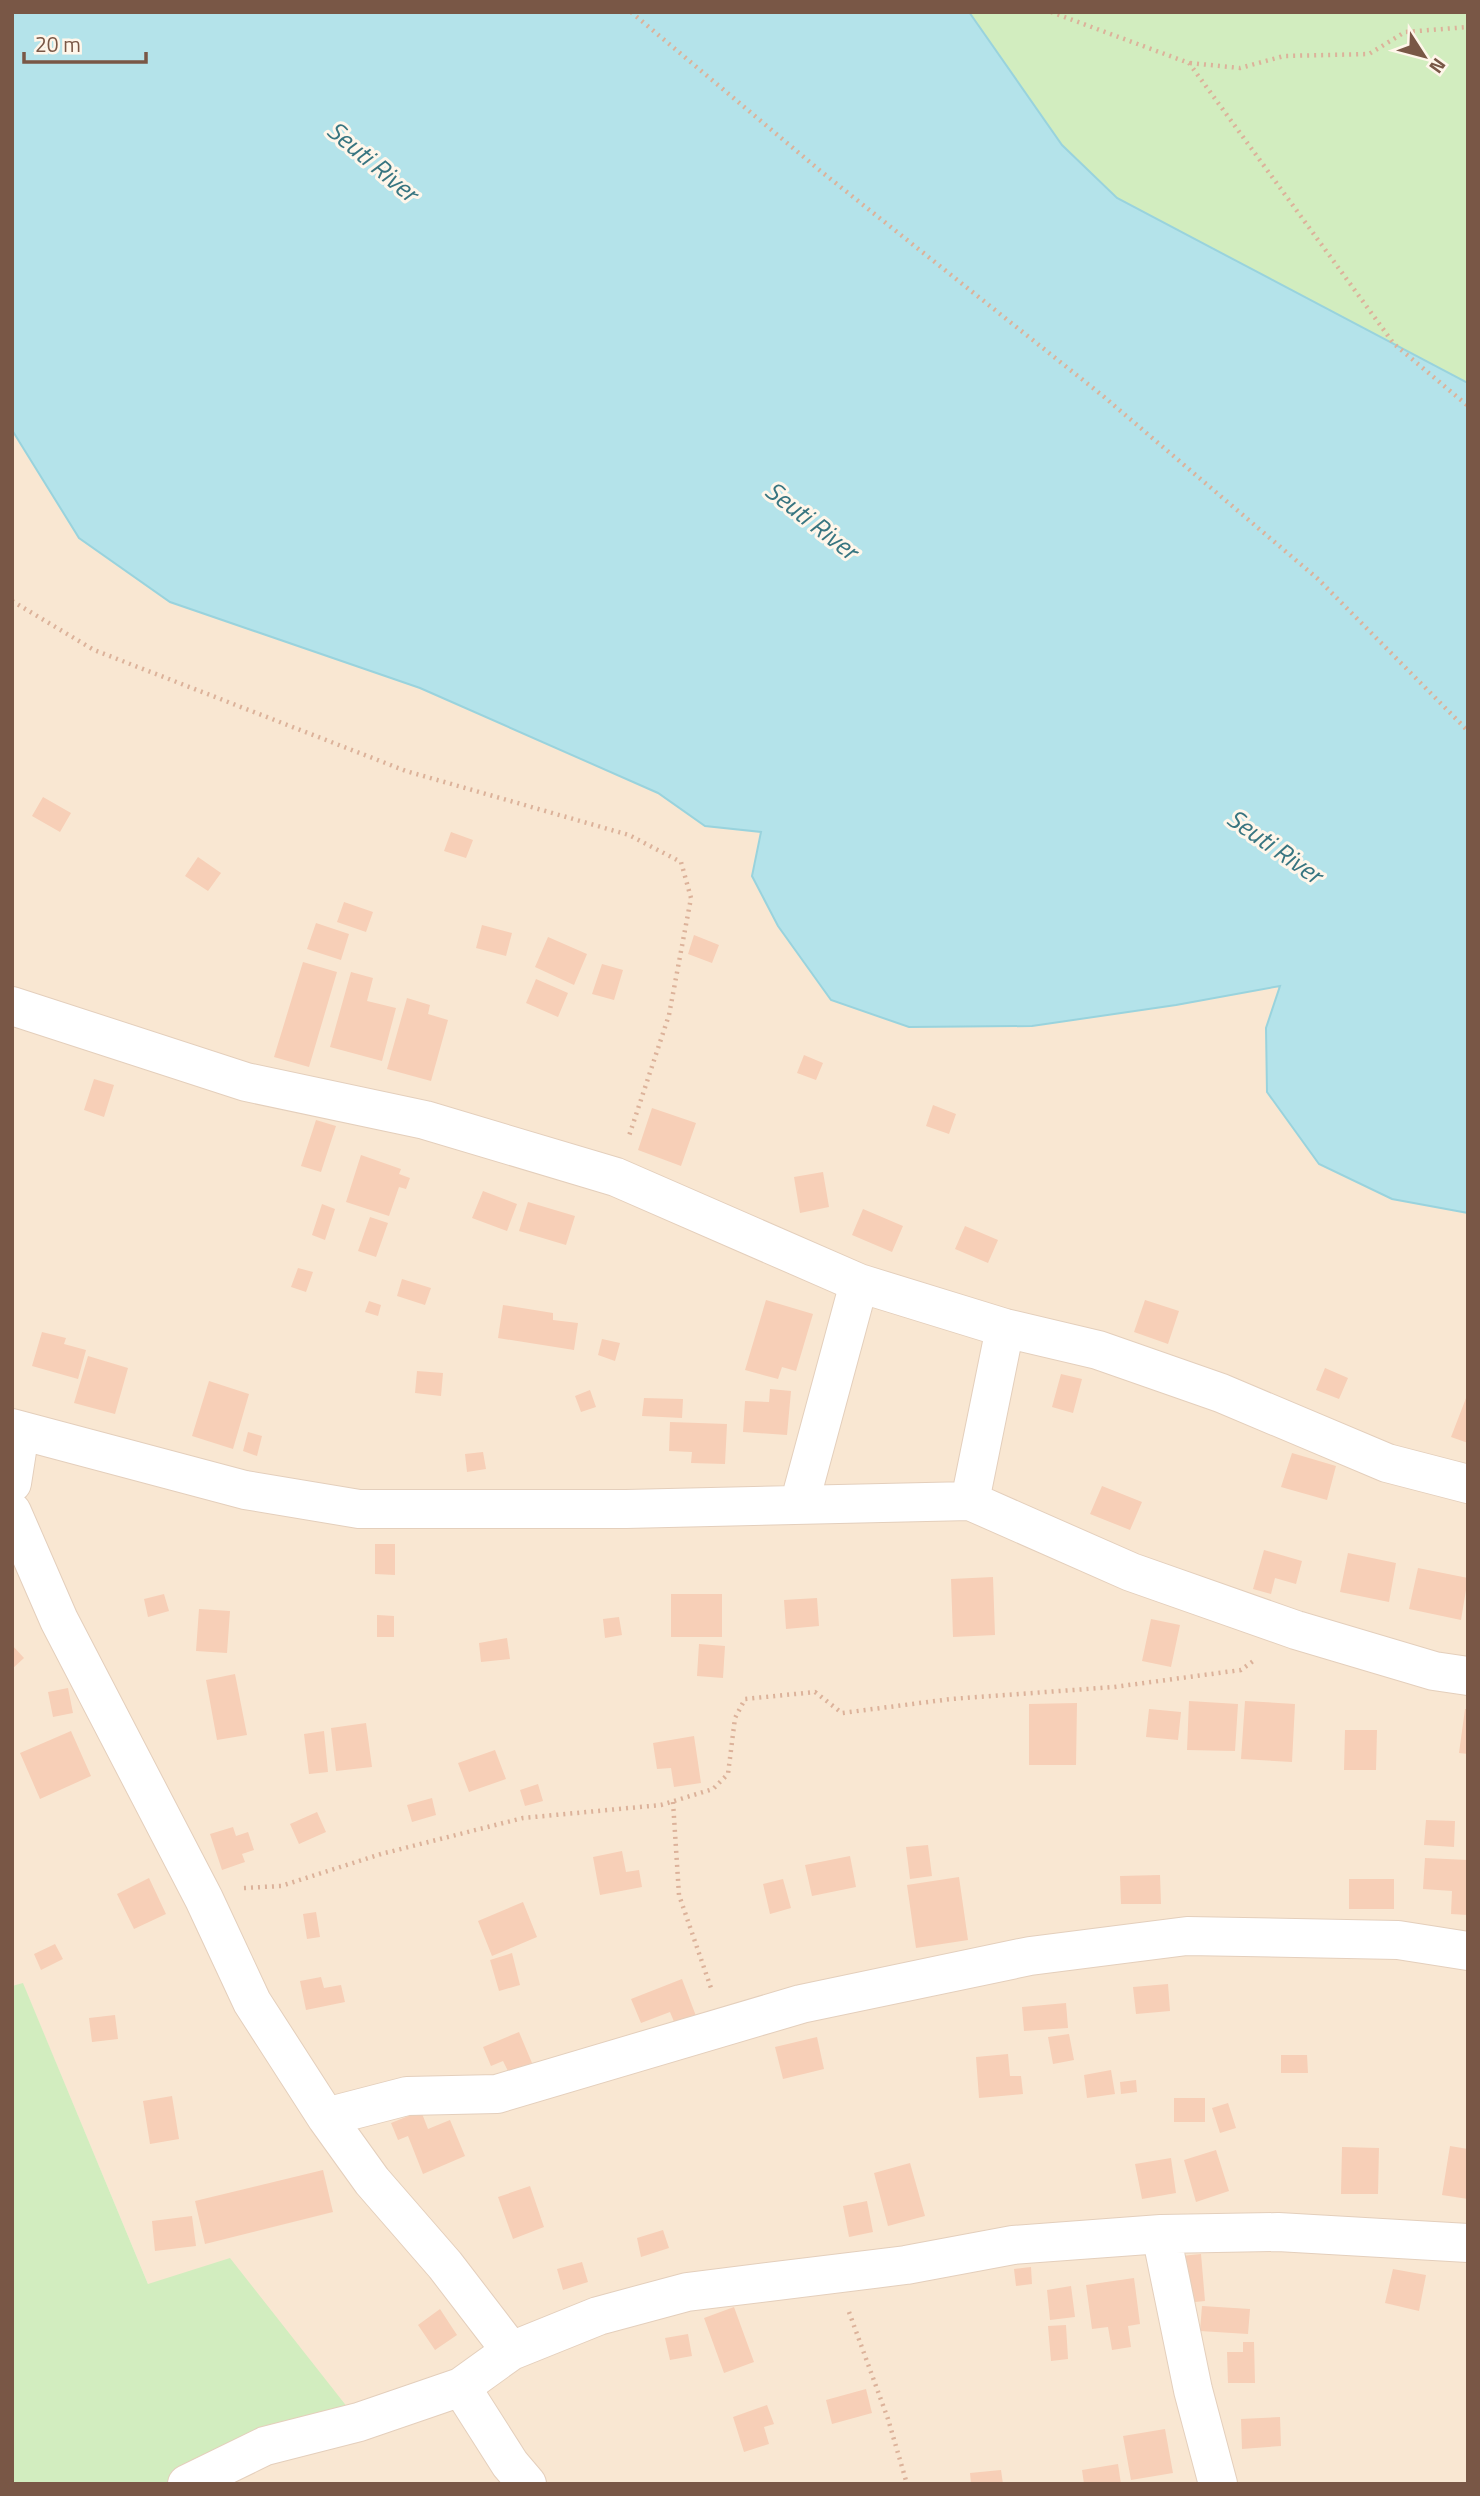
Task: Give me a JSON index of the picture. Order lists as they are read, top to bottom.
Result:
{
  "water": ["Seuti River"],
  "scale_bar": "20 m",
  "north": "bottom right"
}
